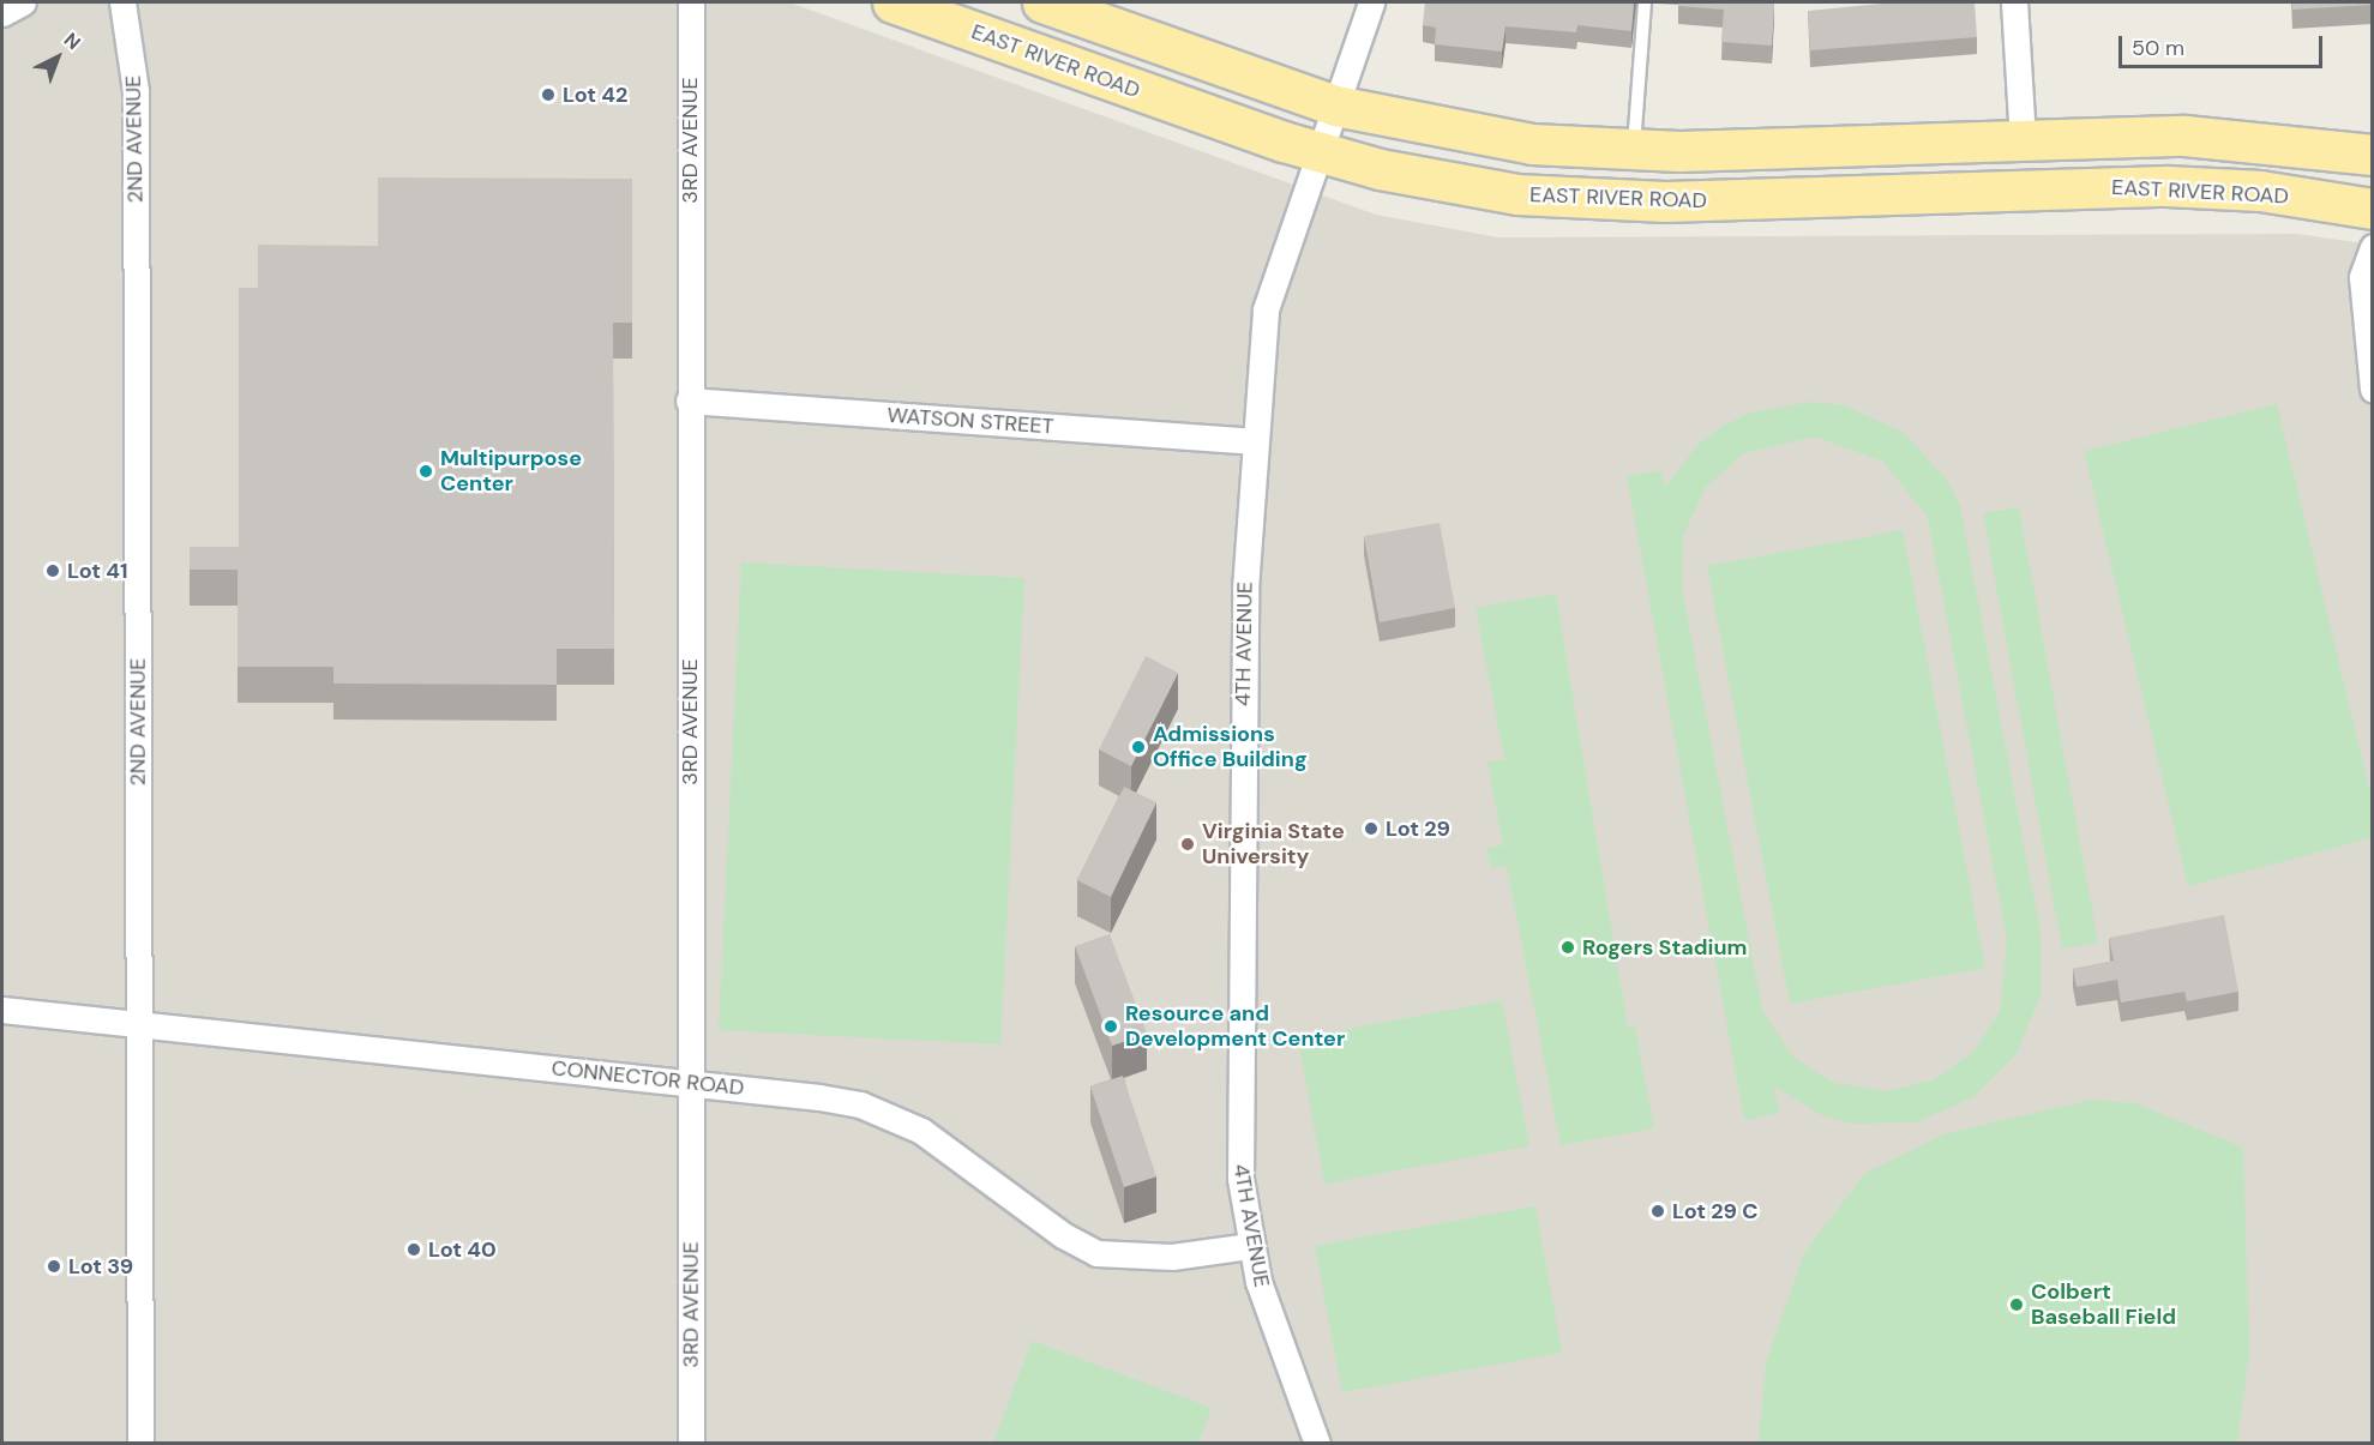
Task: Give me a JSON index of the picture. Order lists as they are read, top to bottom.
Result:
{
  "streets": {
    "main road": ["EAST RIVER ROAD"],
    "street": [
      "2ND AVENUE",
      "3RD AVENUE",
      "WATSON STREET",
      "4TH AVENUE",
      "CONNECTOR ROAD"
    ]
  },
  "crossings": [
    ["EAST RIVER ROAD", "4TH AVENUE"],
    ["2ND AVENUE", "CONNECTOR ROAD"],
    ["3RD AVENUE", "WATSON STREET"],
    ["3RD AVENUE", "CONNECTOR ROAD"],
    ["WATSON STREET", "4TH AVENUE"],
    ["4TH AVENUE", "CONNECTOR ROAD"]
  ],
  "places": [
    "Lot 42",
    "Multipurpose Center",
    "Lot 41",
    "Admissions Office Building",
    "Lot 29",
    "Virginia State University",
    "Rogers Stadium",
    "Resource and Development Center",
    "Lot 29 C",
    "Lot 40",
    "Lot 39",
    "Colbert Baseball Field"
  ],
  "scale_bar": "50 m",
  "north": "top right"
}
